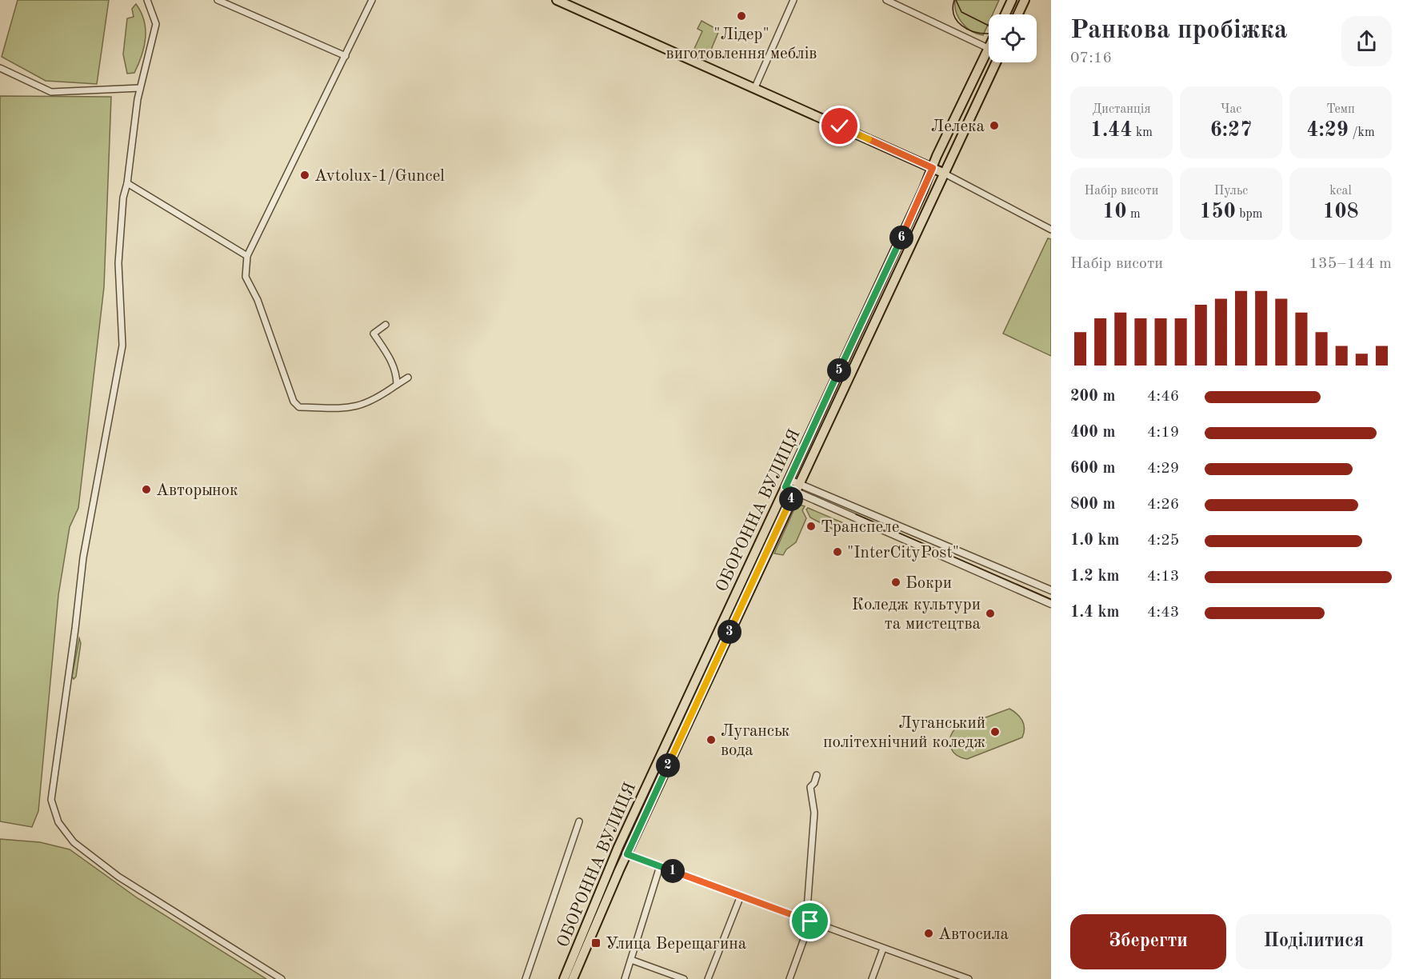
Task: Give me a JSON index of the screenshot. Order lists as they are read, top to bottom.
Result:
{
  "streets": {
    "main road": ["ОБОРОННА ВУЛИЦЯ"]
  },
  "places": {
    "other": [
      "\"Лідер\" виготовлення меблів",
      "Лелека",
      "Avtolux-1/Guncel",
      "Авторынок",
      "Транспеле",
      "\"InterCityPost\"",
      "Бокри",
      "Коледж культури та мистецтва",
      "Луганський політехнічний коледж",
      "Луганськ вода",
      "Автосила"
    ],
    "transit": ["Улица Верещагина"]
  },
  "page": {
    "heading": ["Ранкова пробіжка", "07:16"],
    "stats": [
      ["Дистанція", "1.44 km"],
      ["Час", "6:27"],
      ["Темп", "4:29 /km"],
      ["Набір висоти", "10 m"],
      ["Пульс", "150 bpm"],
      ["kcal", "108"]
    ],
    "pins": [
      "6",
      "5",
      "4",
      "3",
      "2",
      "1"
    ],
    "chart": ["Набір висоти", "135–144 m"],
    "list": [
      {
        "name": "200 m",
        "note": "4:46"
      },
      {
        "name": "400 m",
        "note": "4:19"
      },
      {
        "name": "600 m",
        "note": "4:29"
      },
      {
        "name": "800 m",
        "note": "4:26"
      },
      {
        "name": "1.0 km",
        "note": "4:25"
      },
      {
        "name": "1.2 km",
        "note": "4:13"
      },
      {
        "name": "1.4 km",
        "note": "4:43"
      }
    ],
    "buttons": ["Зберегти", "Поділитися"]
  }
}
